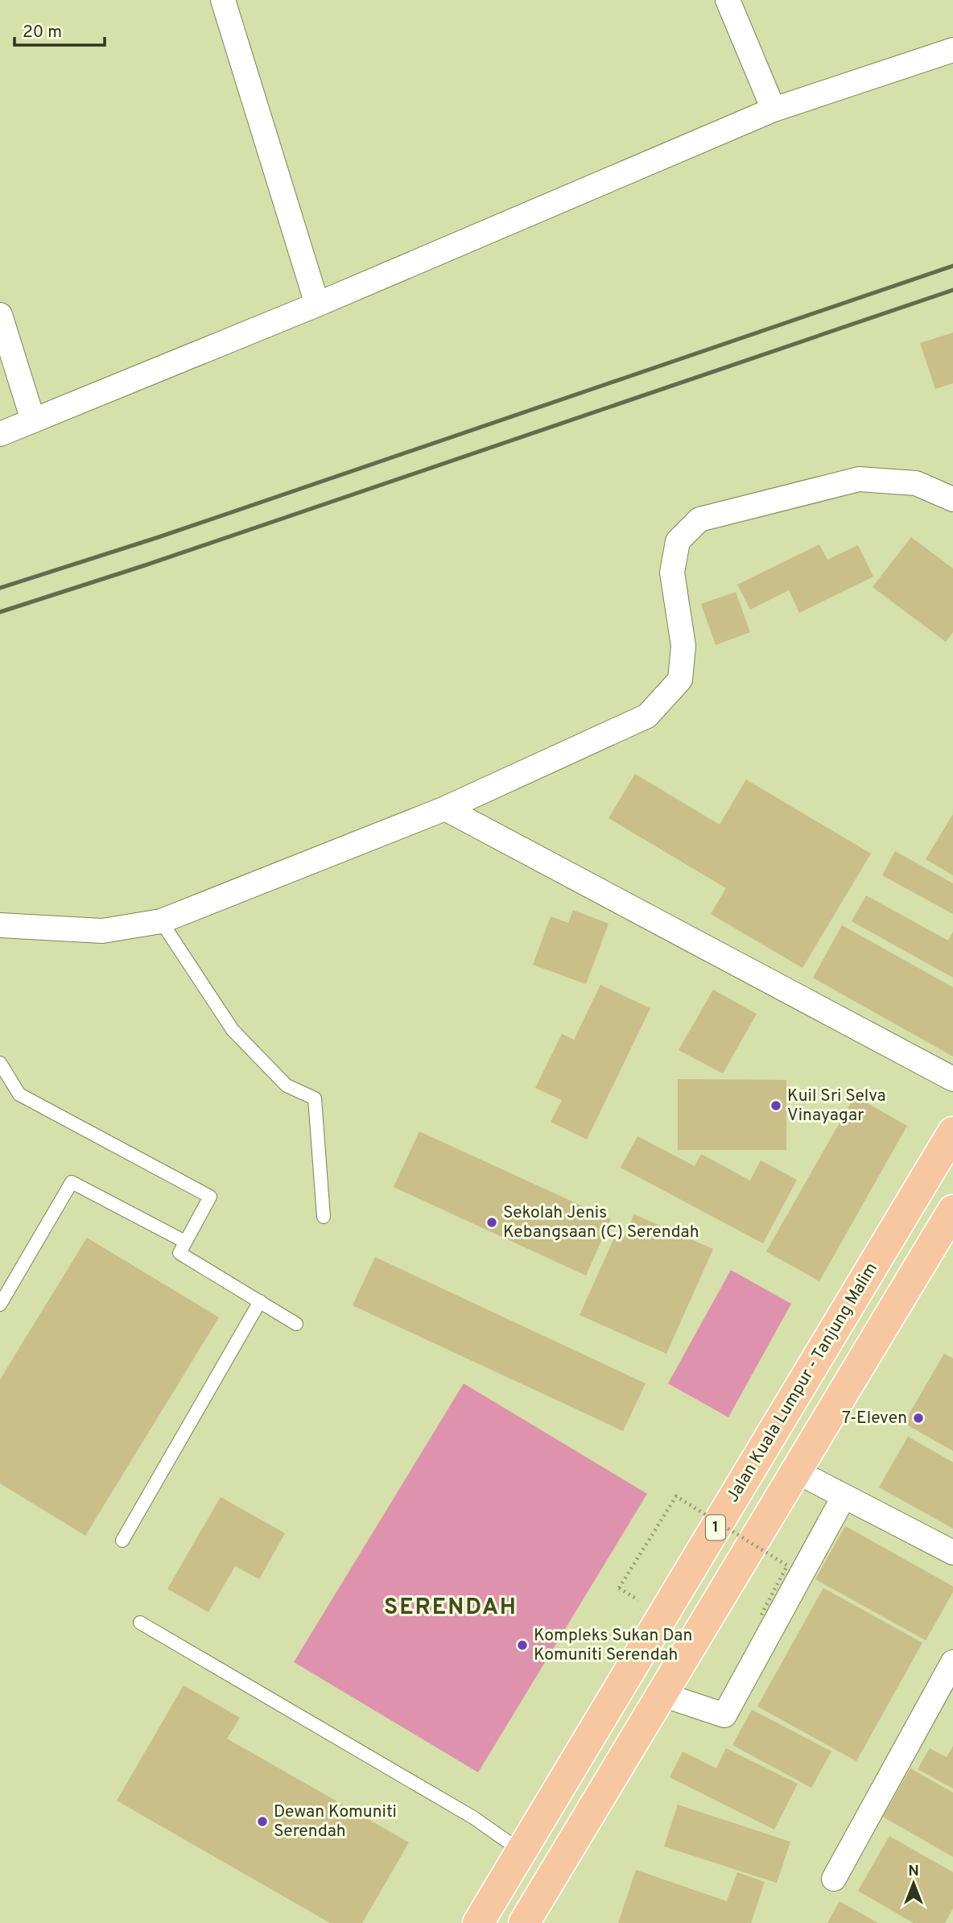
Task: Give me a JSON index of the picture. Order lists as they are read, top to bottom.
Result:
{
  "streets": {
    "main road": ["Jalan Kuala Lumpur - Tanjung Malim", "1"]
  },
  "districts": ["SERENDAH"],
  "places": [
    "Kuil Sri Selva Vinayagar",
    "Sekolah Jenis Kebangsaan (C) Serendah",
    "7-Eleven",
    "Kompleks Sukan Dan Komuniti Serendah",
    "Dewan Komuniti Serendah"
  ],
  "scale_bar": "20 m",
  "north": "top"
}
